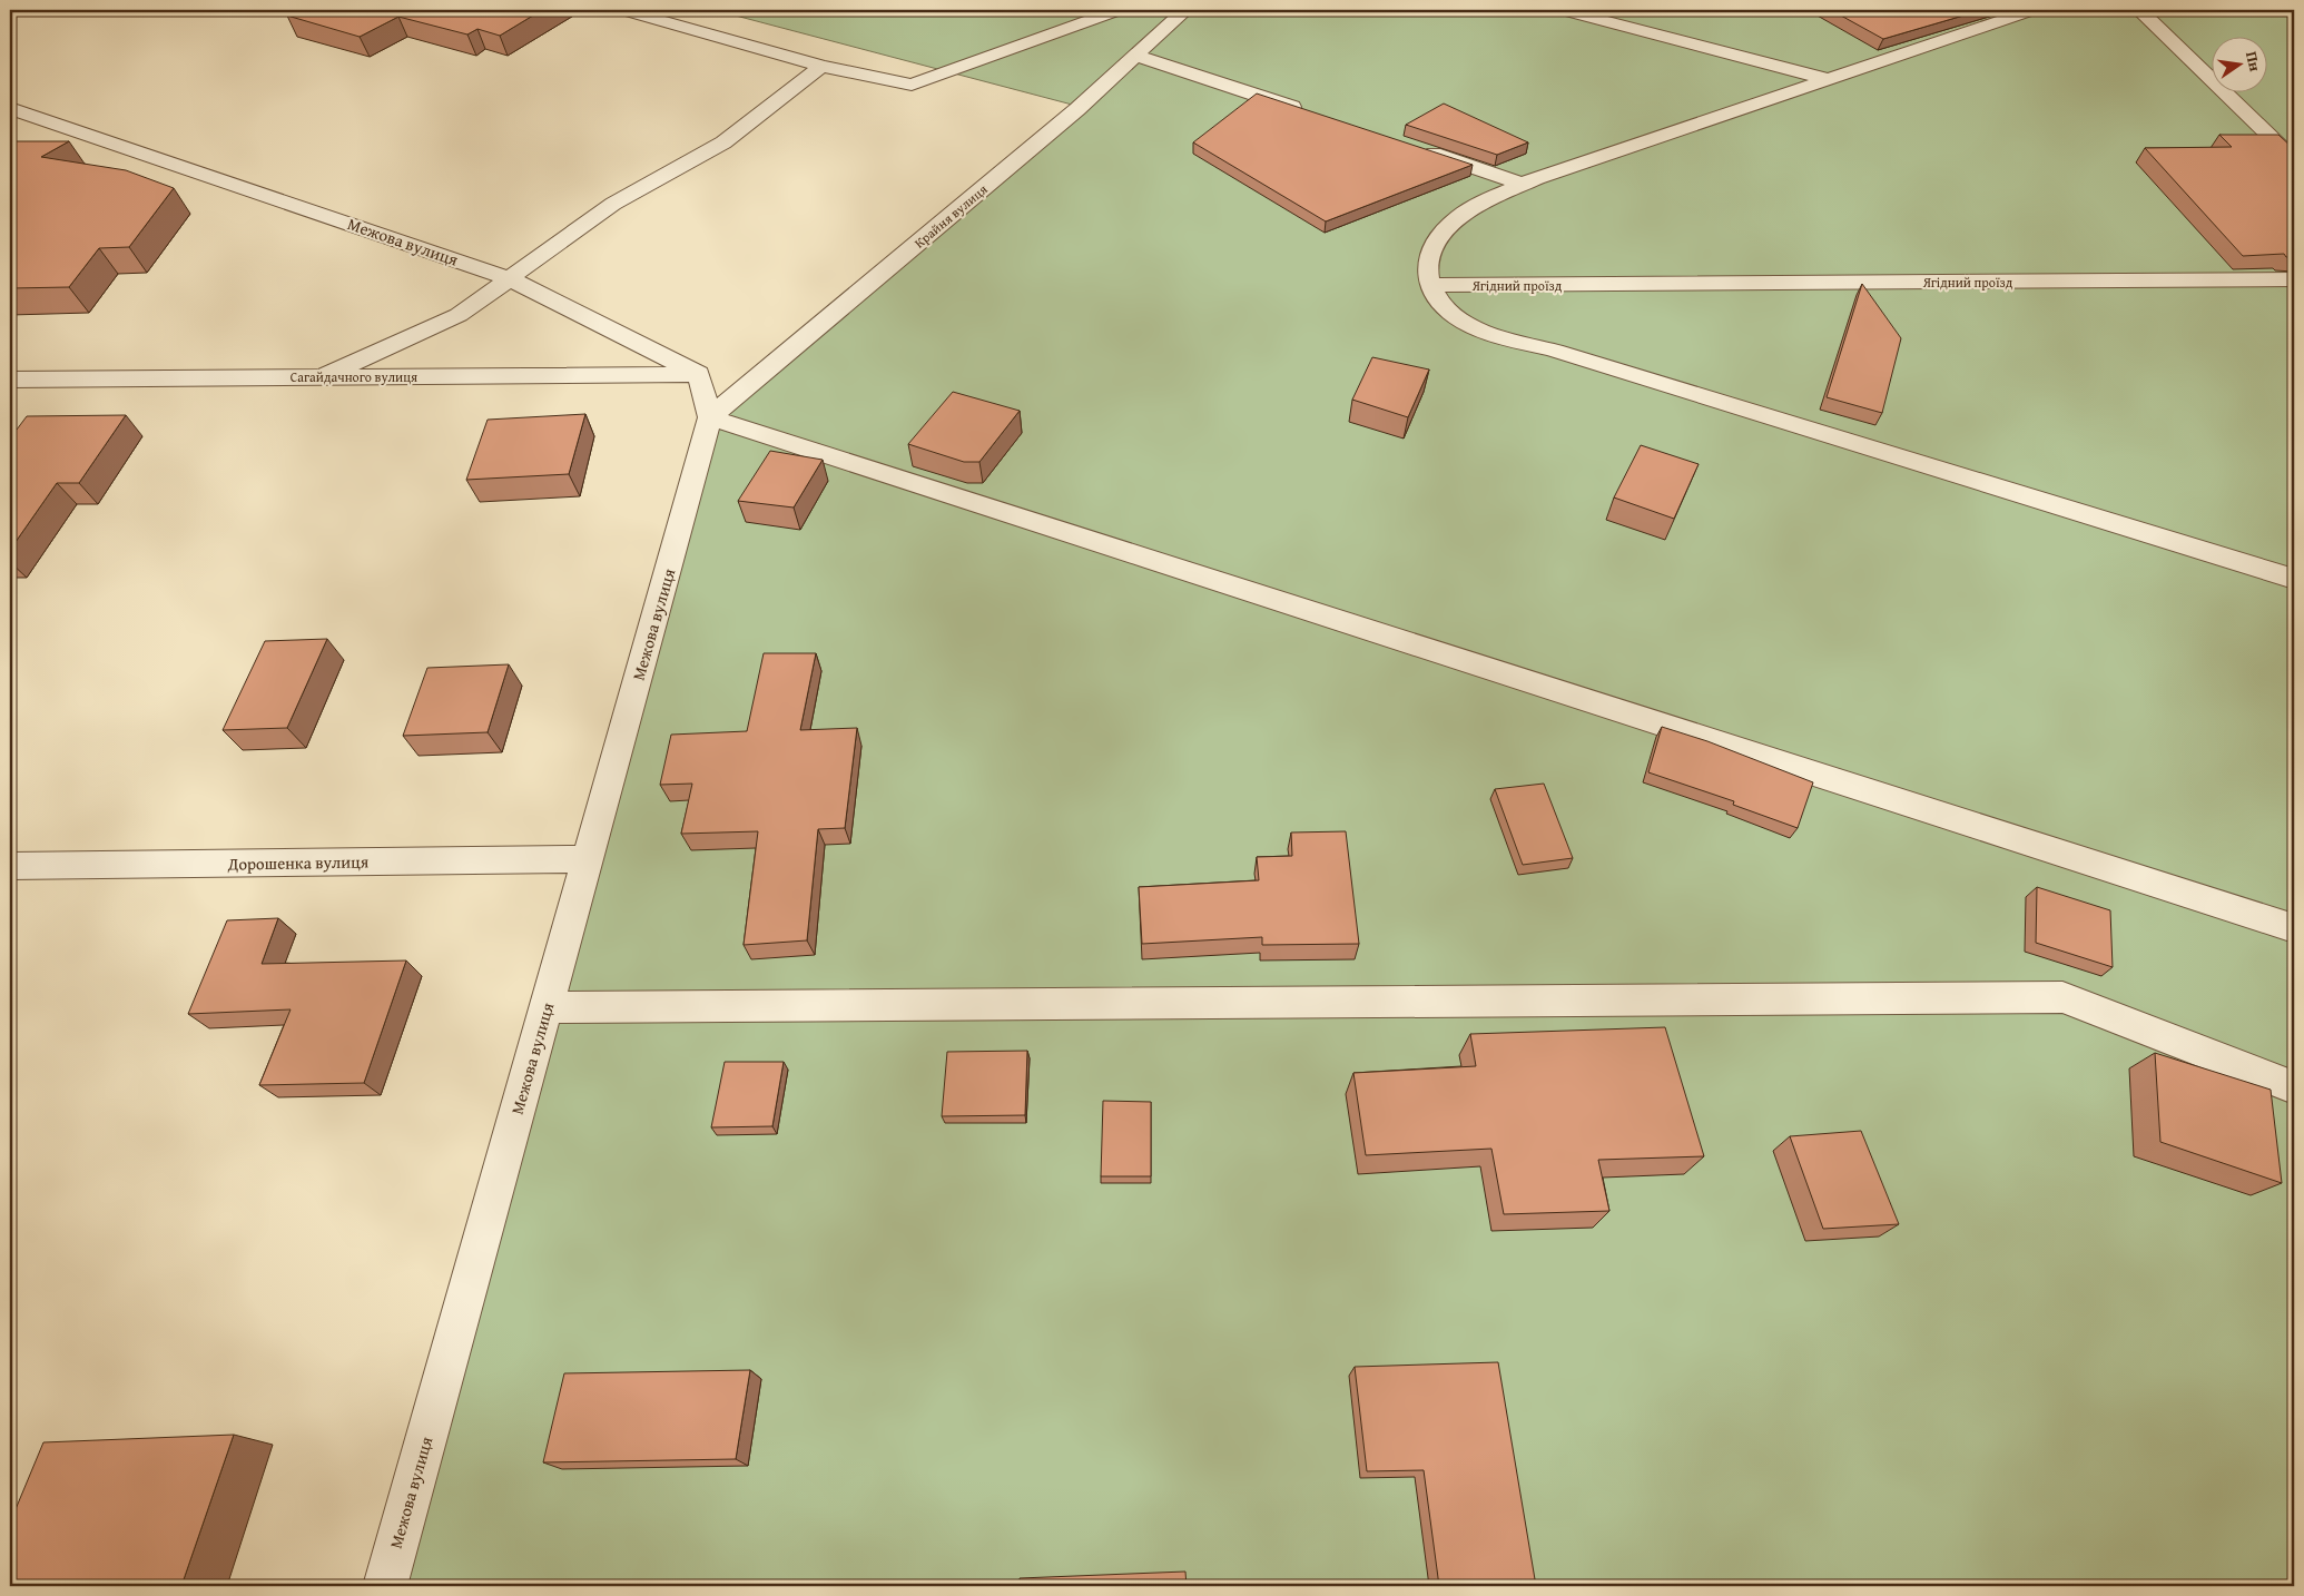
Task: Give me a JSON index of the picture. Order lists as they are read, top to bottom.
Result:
{
  "streets": {
    "street": [
      "Крайня вулиця",
      "Межова вулиця",
      "Ягідний проїзд",
      "Сагайдачного вулиця",
      "Дорошенка вулиця"
    ]
  },
  "crossings": [
    ["Крайня вулиця", "Межова вулиця"],
    ["Межова вулиця", "Сагайдачного вулиця"],
    ["Межова вулиця", "Дорошенка вулиця"]
  ],
  "north": "right"
}
